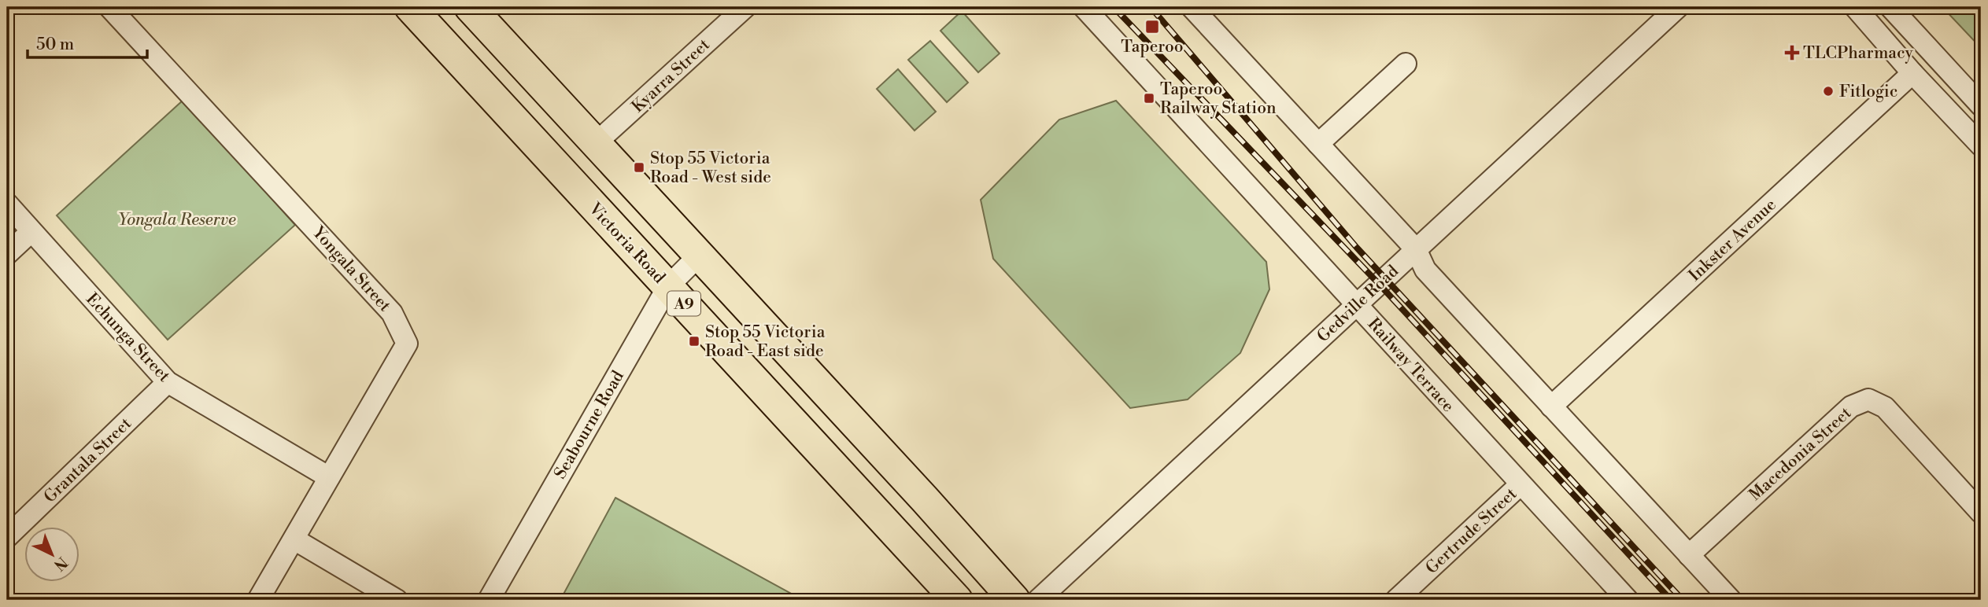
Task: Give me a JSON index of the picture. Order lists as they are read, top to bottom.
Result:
{
  "streets": {
    "highway": ["Victoria Road", "A9"],
    "street": [
      "Kyarra Street",
      "Inkster Avenue",
      "Yongala Street",
      "Gedville Road",
      "Echunga Street",
      "Railway Terrace",
      "Seabourne Road",
      "Macedonia Street",
      "Grantala Street",
      "Gertrude Street"
    ]
  },
  "crossings": [
    ["Kyarra Street", "A9"],
    ["Victoria Road", "Seabourne Road"],
    ["Yongala Street", "Echunga Street"],
    ["A9", "Seabourne Road"],
    ["Gedville Road", "Railway Terrace"],
    ["Echunga Street", "Grantala Street"],
    ["Railway Terrace", "Gertrude Street"]
  ],
  "parks": ["Yongala Reserve"],
  "places": {
    "transit": [
      "Taperoo",
      "Taperoo Railway Station",
      "Stop 55 Victoria Road - West side",
      "Stop 55 Victoria Road - East side"
    ],
    "health": ["TLCPharmacy"],
    "other": ["Fitlogic"]
  },
  "scale_bar": "50 m",
  "north": "bottom right"
}
